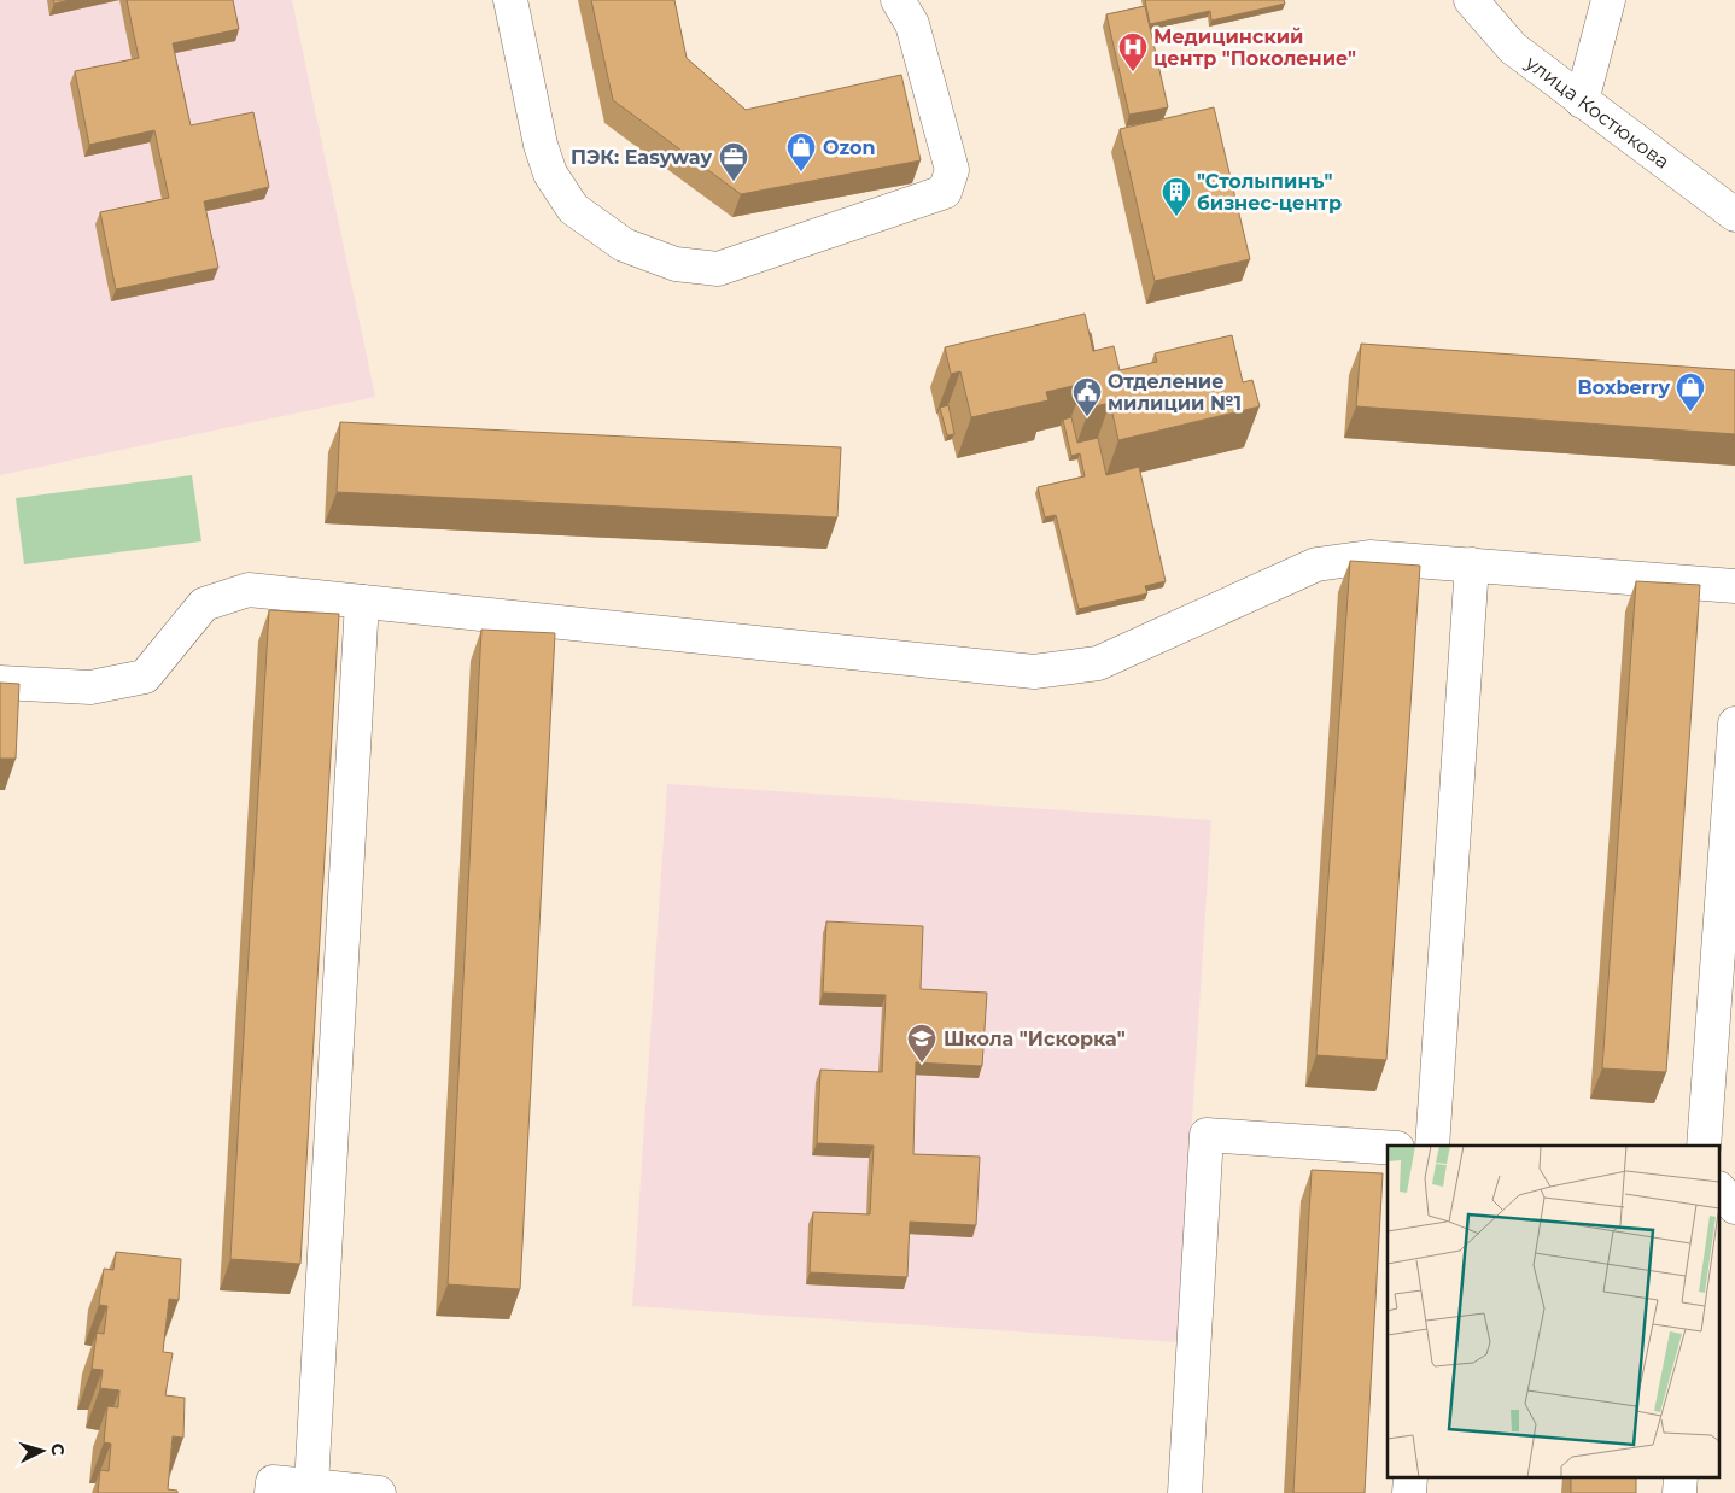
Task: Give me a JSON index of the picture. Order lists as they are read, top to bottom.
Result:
{
  "streets": {
    "main road": ["улица Костюкова"]
  },
  "places": {
    "hospital": ["Медицинский центр \"Поколение\""],
    "shop": ["Ozon", "Boxberry"],
    "office": ["ПЭК: Easyway"],
    "building": ["\"Столыпинъ\" бизнес-центр"],
    "public building": ["Отделение милиции №1"],
    "school or university": ["Школа \"Искорка\""]
  },
  "north": "right"
}
